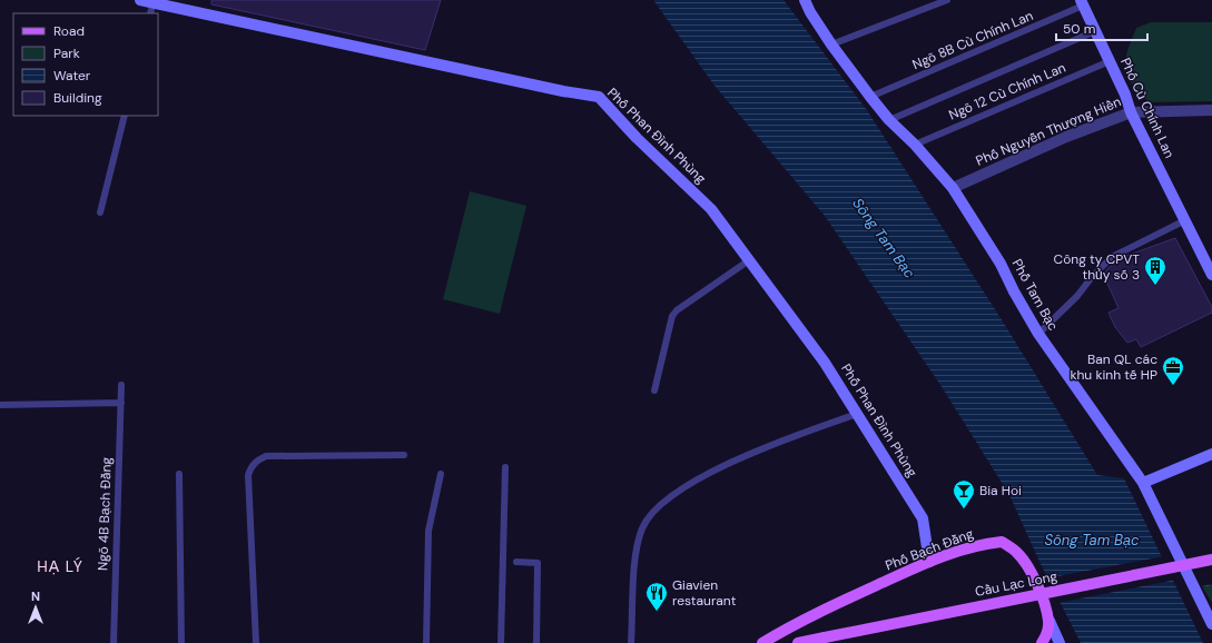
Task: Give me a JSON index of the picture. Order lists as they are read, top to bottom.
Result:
{
  "streets": {
    "main road": ["Phố Bạch Đằng", "Cầu Lạc Long"],
    "street": [
      "Phố Cù Chính Lan",
      "Phố Nguyễn Thượng Hiền",
      "Phố Phan Đình Phùng",
      "Phố Tam Bạc"
    ],
    "lane": ["Ngõ 8B Cù Chính Lan", "Ngõ 12 Cù Chính Lan", "Ngõ 4B Bạch Đằng"]
  },
  "crossings": [
    ["Ngõ 8B Cù Chính Lan", "Phố Cù Chính Lan"],
    ["Ngõ 8B Cù Chính Lan", "Phố Tam Bạc"],
    ["Ngõ 12 Cù Chính Lan", "Phố Cù Chính Lan"],
    ["Ngõ 12 Cù Chính Lan", "Phố Tam Bạc"],
    ["Phố Cù Chính Lan", "Phố Nguyễn Thượng Hiền"],
    ["Phố Nguyễn Thượng Hiền", "Phố Tam Bạc"],
    ["Phố Phan Đình Phùng", "Phố Bạch Đằng"]
  ],
  "districts": ["HẠ LÝ"],
  "water": ["Sông Tam Bạc"],
  "places": {
    "building": ["Công ty CPVT thủy số 3"],
    "office": ["Ban QL các khu kinh tế HP"],
    "bar": ["Bia Hoi"],
    "restaurant": ["Giavien restaurant"]
  },
  "legend": [
    "Road",
    "Park",
    "Water",
    "Building"
  ],
  "scale_bar": "50 m",
  "north": "top"
}
